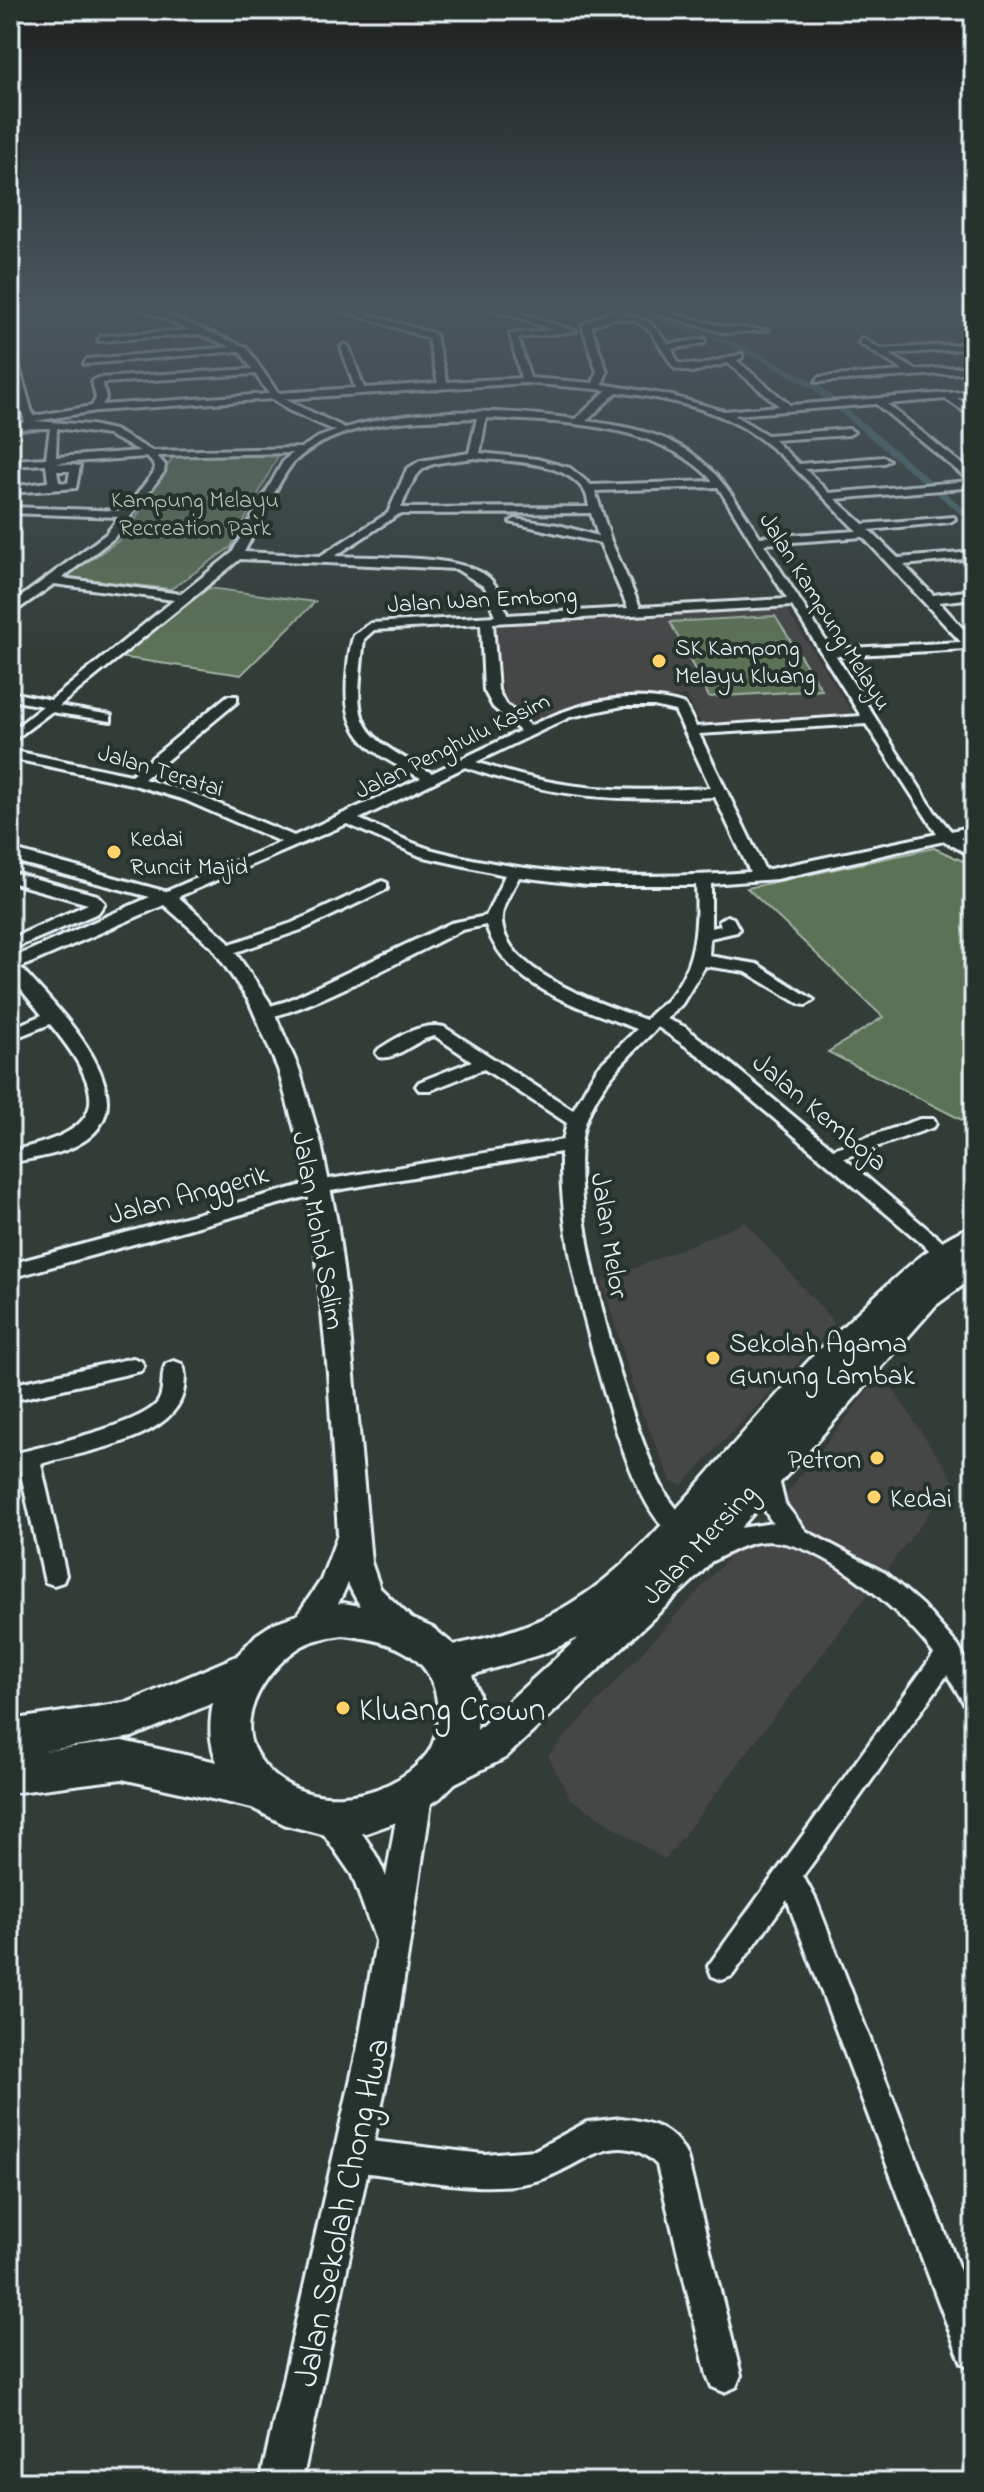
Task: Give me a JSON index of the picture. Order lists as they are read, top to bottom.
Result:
{
  "streets": {
    "highway": ["Jalan Mersing"],
    "street": [
      "Jalan Wan Embong",
      "Jalan Kampung Melayu",
      "Jalan Penghulu Kasim",
      "Jalan Teratai",
      "Jalan Kemboja",
      "Jalan Anggerik",
      "Jalan Mohd Salim",
      "Jalan Melor",
      "Jalan Sekolah Chong Hwa"
    ]
  },
  "crossings": [
    ["Jalan Wan Embong", "Jalan Kampung Melayu"],
    ["Jalan Wan Embong", "Jalan Penghulu Kasim"],
    ["Jalan Penghulu Kasim", "Jalan Teratai"],
    ["Jalan Penghulu Kasim", "Jalan Mohd Salim"],
    ["Jalan Kemboja", "Jalan Melor"],
    ["Jalan Kemboja", "Jalan Mersing"],
    ["Jalan Anggerik", "Jalan Mohd Salim"],
    ["Jalan Anggerik", "Jalan Melor"],
    ["Jalan Mohd Salim", "Jalan Mersing"],
    ["Jalan Mohd Salim", "Jalan Sekolah Chong Hwa"],
    ["Jalan Melor", "Jalan Mersing"],
    ["Jalan Mersing", "Jalan Sekolah Chong Hwa"]
  ],
  "parks": ["Kampung Melayu Recreation Park"],
  "places": [
    "SK Kampong Melayu Kluang",
    "Kedai Runcit Majid",
    "Sekolah Agama Gunung Lambak",
    "Petron",
    "Kedai",
    "Kluang Crown"
  ]
}
